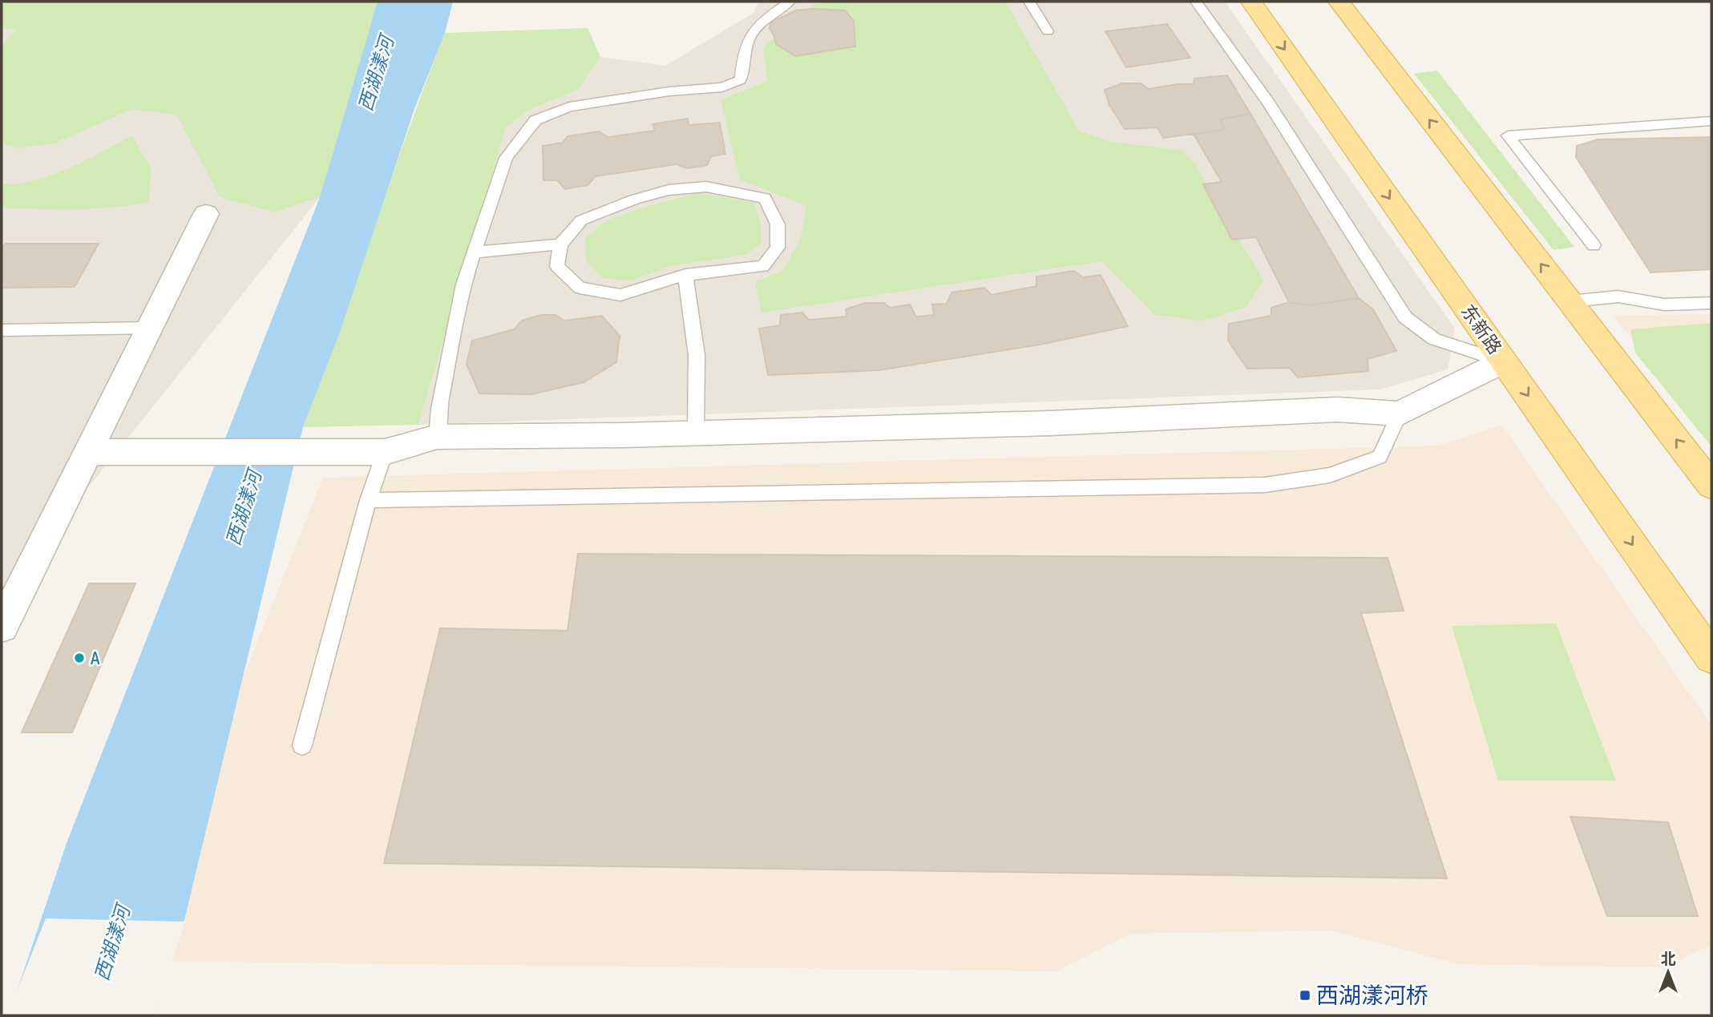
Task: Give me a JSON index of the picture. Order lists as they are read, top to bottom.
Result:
{
  "streets": {
    "main road": ["东新路"]
  },
  "water": ["西湖漾河"],
  "places": {
    "other": ["A"],
    "transit": ["西湖漾河桥"]
  },
  "north": "top"
}
